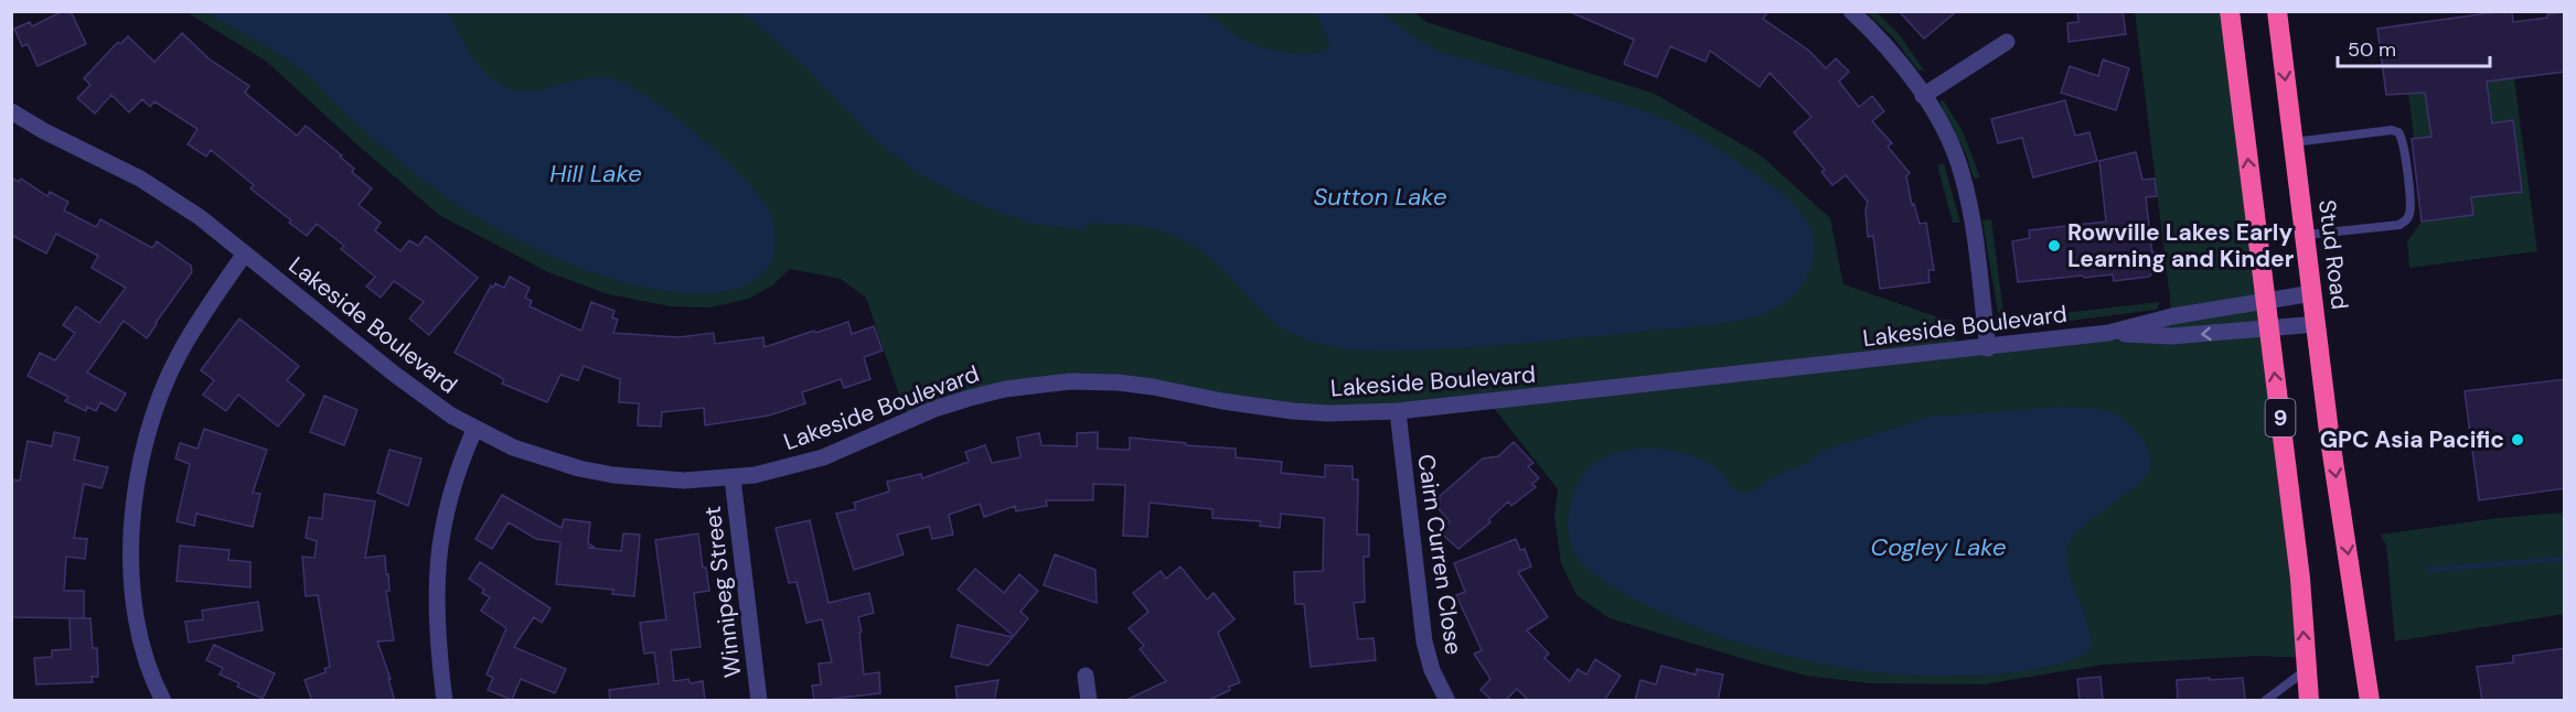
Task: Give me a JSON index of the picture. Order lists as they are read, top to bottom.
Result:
{
  "streets": {
    "highway": ["Stud Road", "9"],
    "street": ["Lakeside Boulevard", "Cairn Curren Close", "Winnipeg Street"]
  },
  "crossings": [
    ["Stud Road", "Lakeside Boulevard"],
    ["Lakeside Boulevard", "9"],
    ["Lakeside Boulevard", "Cairn Curren Close"],
    ["Lakeside Boulevard", "Winnipeg Street"]
  ],
  "water": ["Hill Lake", "Sutton Lake", "Cogley Lake"],
  "places": ["Rowville Lakes Early Learning and Kinder", "GPC Asia Pacific"],
  "scale_bar": "50 m"
}
